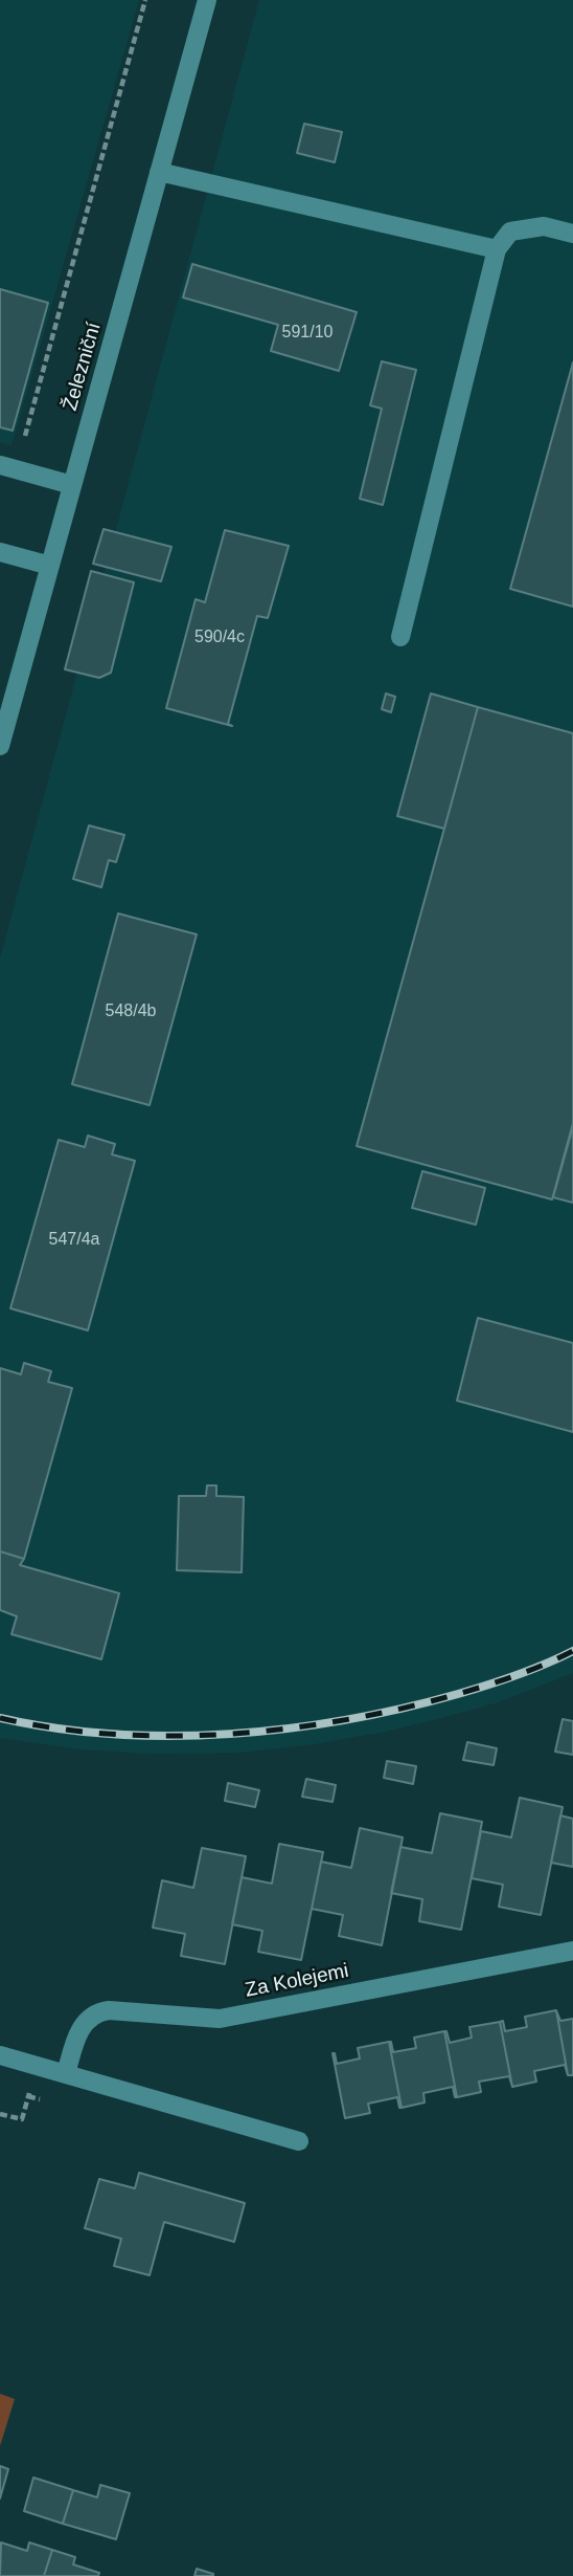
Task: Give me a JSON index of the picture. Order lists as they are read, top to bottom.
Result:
{
  "streets": {
    "street": ["Železniční", "Za Kolejemi"]
  },
  "house_numbers": [
    "591/10",
    "590/4c",
    "548/4b",
    "547/4a"
  ]
}
